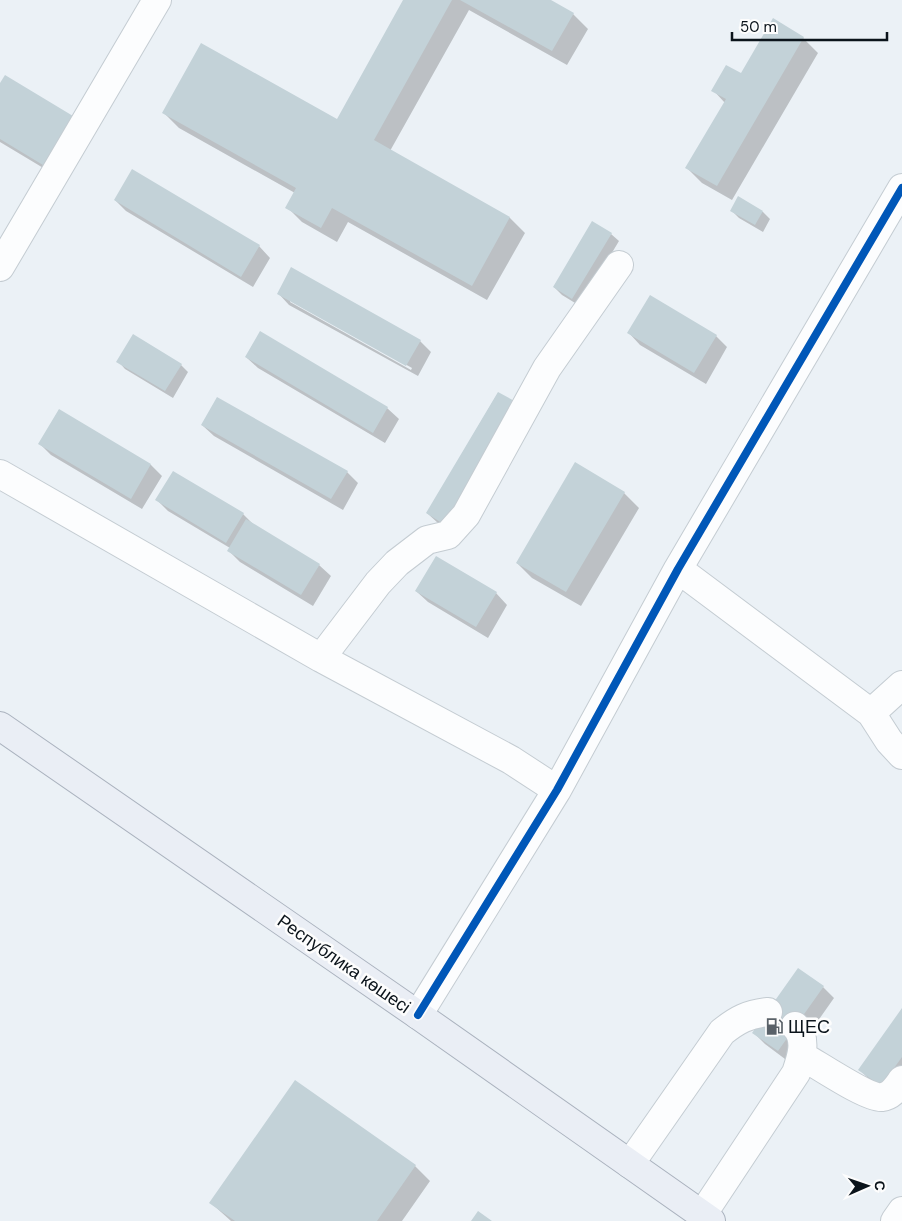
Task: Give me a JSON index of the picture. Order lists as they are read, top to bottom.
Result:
{
  "streets": {
    "main road": ["Республика көшесі"]
  },
  "places": {
    "fuel station": ["ЩЕС"]
  },
  "scale_bar": "50 m",
  "north": "right"
}
